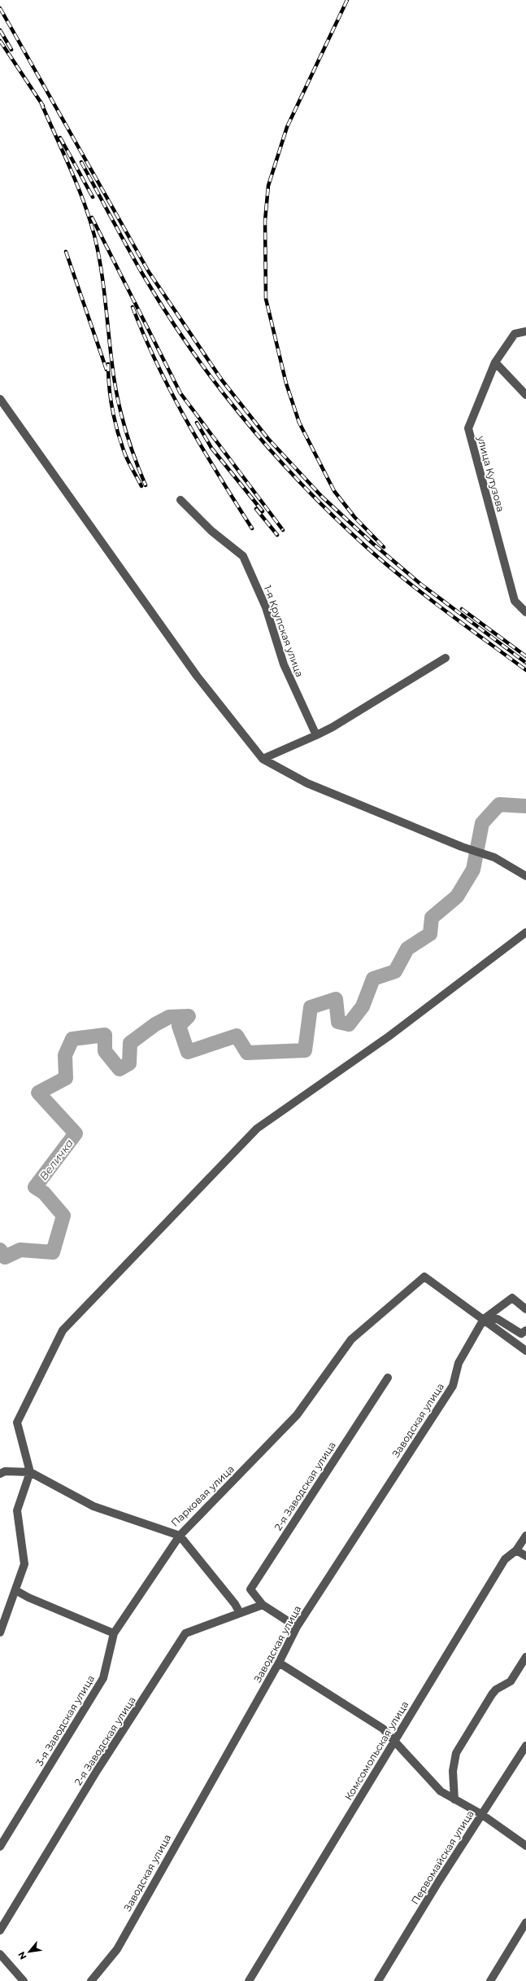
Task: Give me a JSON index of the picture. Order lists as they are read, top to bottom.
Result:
{
  "streets": {
    "street": [
      "улица Кутузова",
      "1-я Крупская улица",
      "Заводская улица",
      "2-я Заводская улица",
      "Парковая улица",
      "3-я Заводская улица",
      "Комсомольская улица",
      "Первомайская улица"
    ]
  },
  "crossings": [
    ["Заводская улица", "2-я Заводская улица"],
    ["Заводская улица", "Парковая улица"],
    ["Парковая улица", "3-я Заводская улица"]
  ],
  "water": ["Величка"],
  "north": "bottom left"
}
